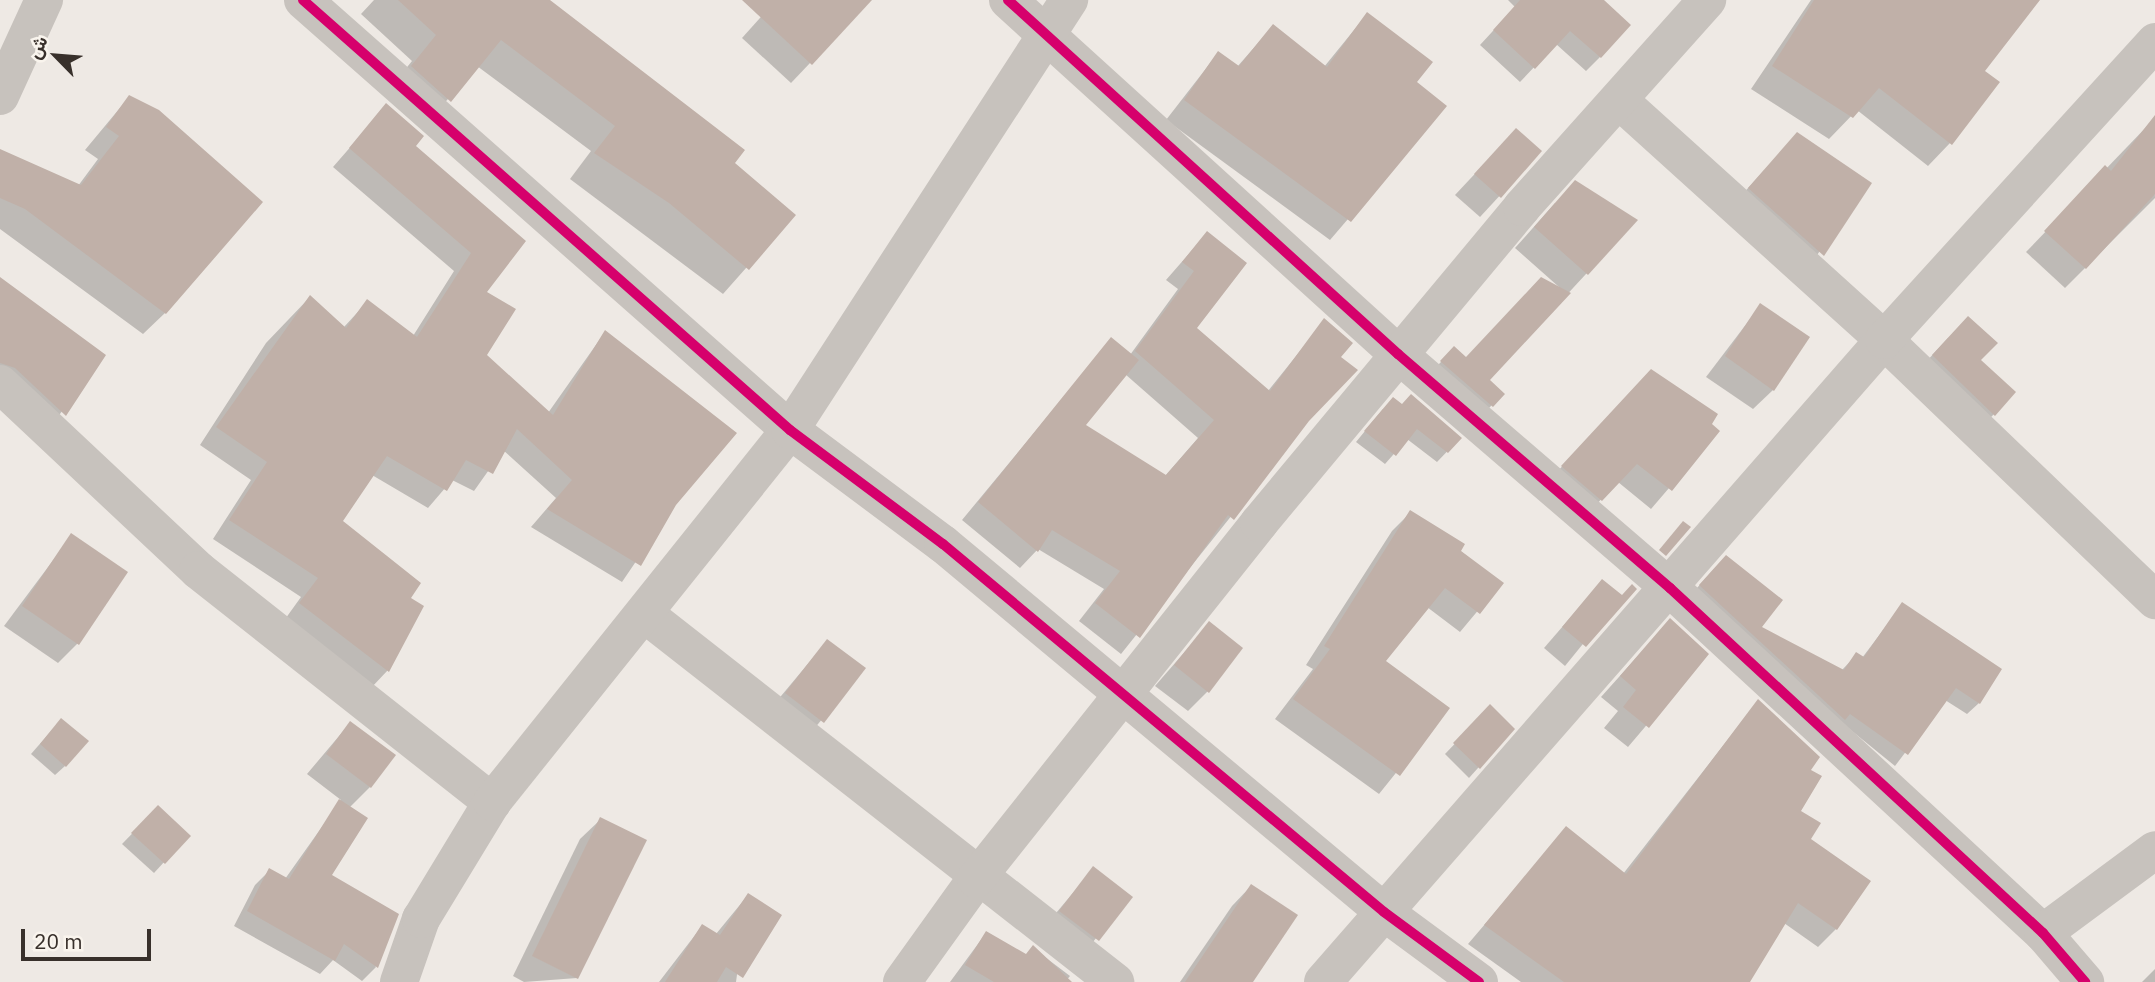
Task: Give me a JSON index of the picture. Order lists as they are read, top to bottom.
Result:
{
  "scale_bar": "20 m",
  "north": "top left"
}
